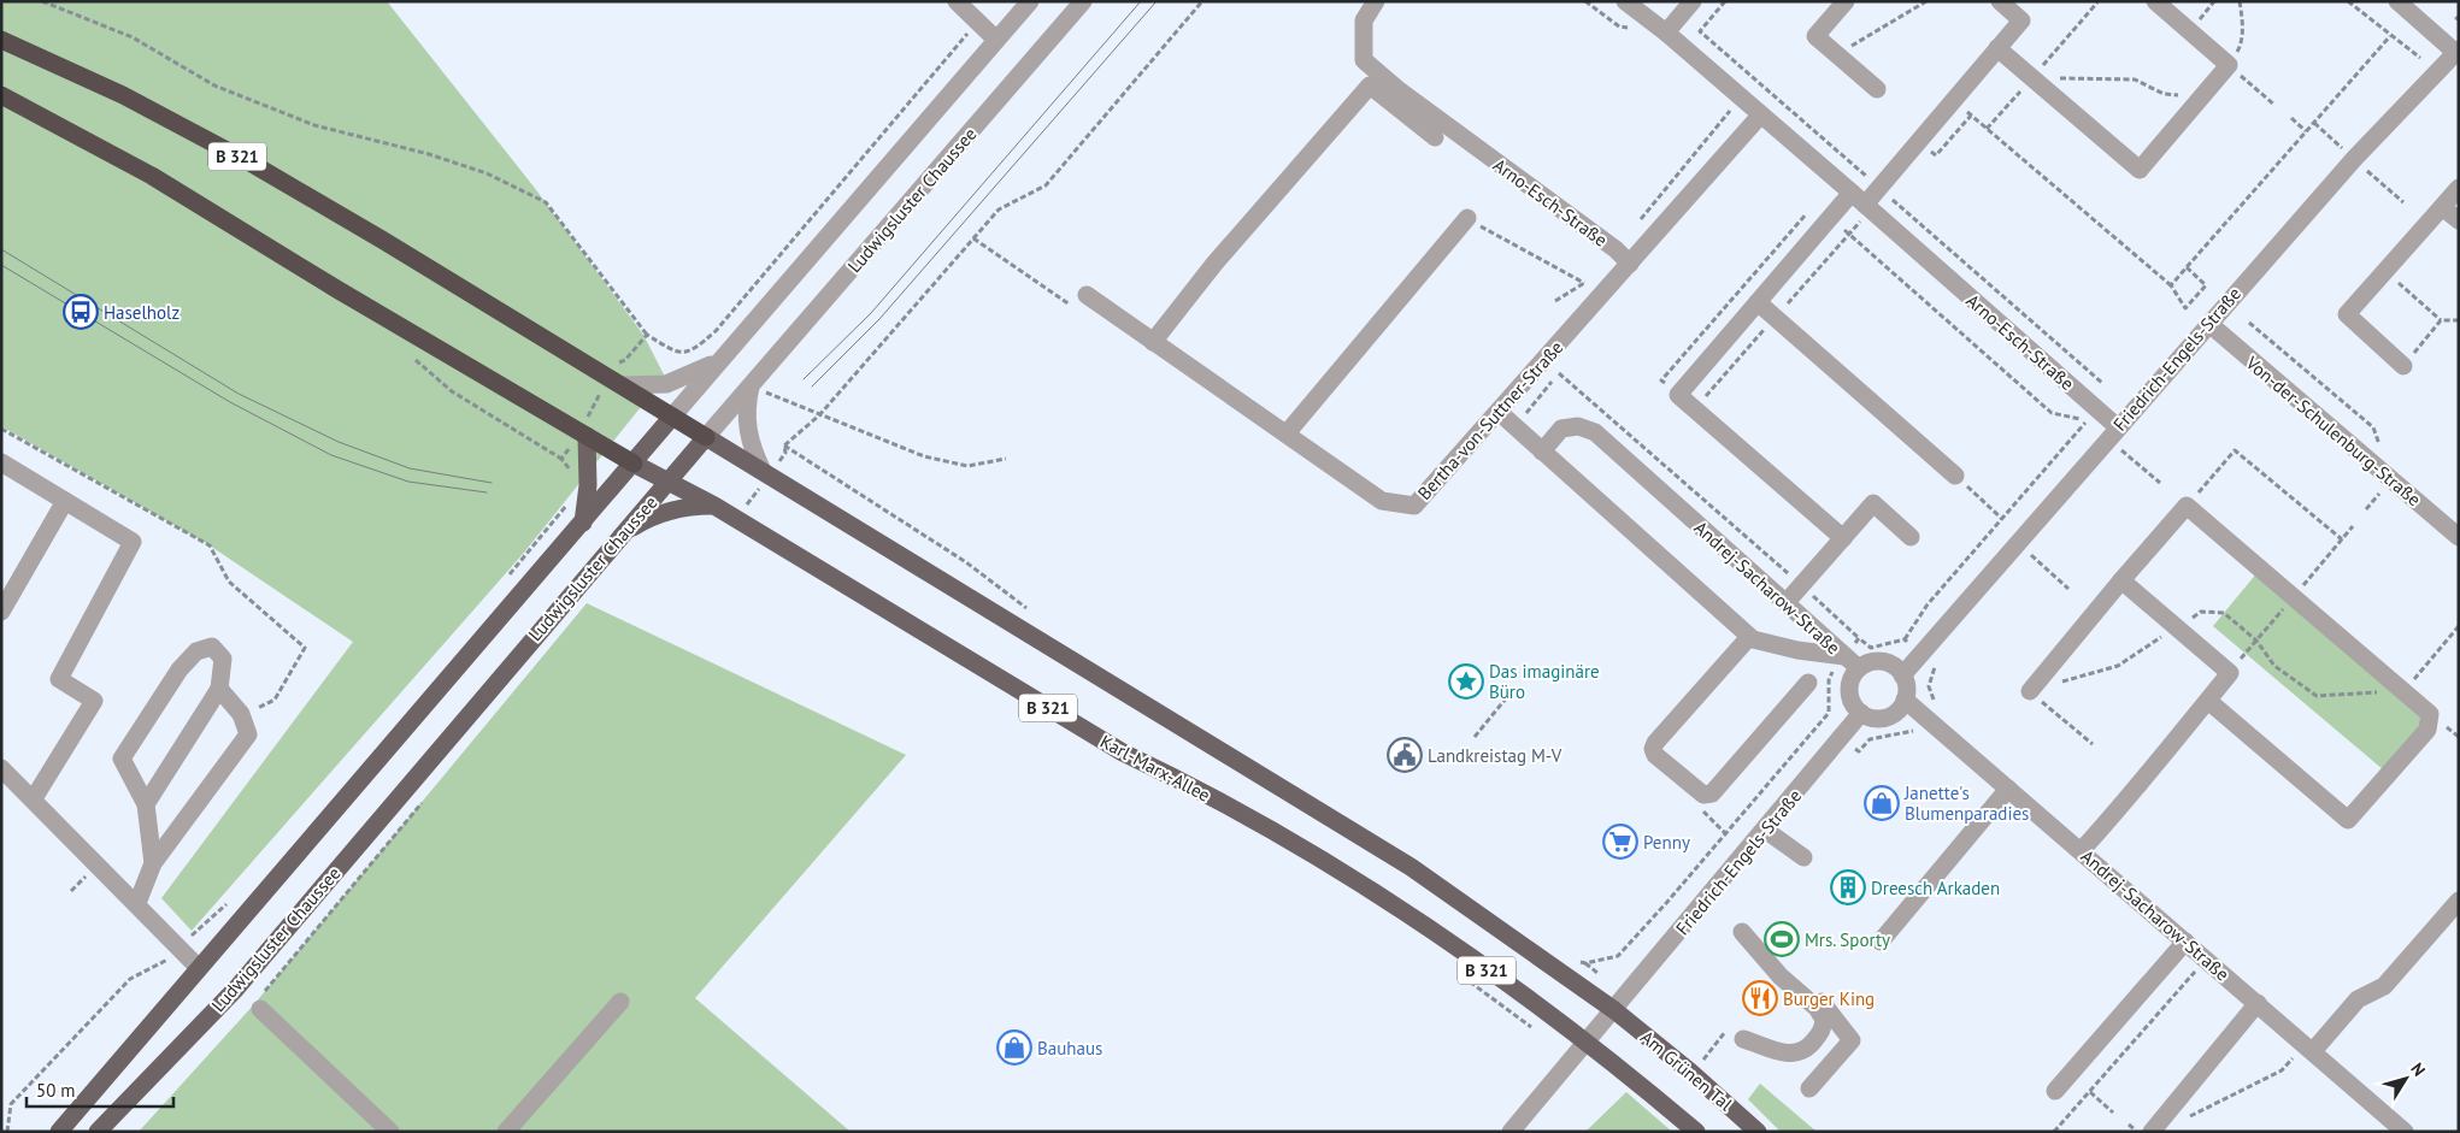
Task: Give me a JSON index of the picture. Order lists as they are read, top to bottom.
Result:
{
  "streets": {
    "highway": ["B 321"],
    "main road": ["Ludwigsluster Chaussee", "Karl-Marx-Allee", "Am Grünen Tal"],
    "street": [
      "Arno-Esch-Straße",
      "Friedrich-Engels-Straße",
      "Bertha-von-Suttner-Straße",
      "Von-der-Schulenburg-Straße",
      "Andrej-Sacharow-Straße"
    ]
  },
  "crossings": [
    ["B 321", "Ludwigsluster Chaussee"],
    ["B 321", "Friedrich-Engels-Straße"],
    ["B 321", "Karl-Marx-Allee"],
    ["B 321", "Am Grünen Tal"],
    ["Arno-Esch-Straße", "Friedrich-Engels-Straße"],
    ["Arno-Esch-Straße", "Bertha-von-Suttner-Straße"],
    ["Friedrich-Engels-Straße", "Von-der-Schulenburg-Straße"],
    ["Friedrich-Engels-Straße", "Andrej-Sacharow-Straße"],
    ["Friedrich-Engels-Straße", "Karl-Marx-Allee"],
    ["Friedrich-Engels-Straße", "Am Grünen Tal"],
    ["Bertha-von-Suttner-Straße", "Andrej-Sacharow-Straße"]
  ],
  "places": {
    "bus stop": ["Haselholz"],
    "place": ["Das imaginäre Büro"],
    "public building": ["Landkreistag M-V"],
    "shop": ["Janette's Blumenparadies", "Bauhaus"],
    "supermarket": ["Penny"],
    "building": ["Dreesch Arkaden"],
    "sports": ["Mrs. Sporty"],
    "restaurant": ["Burger King"]
  },
  "scale_bar": "50 m",
  "north": "top right"
}
